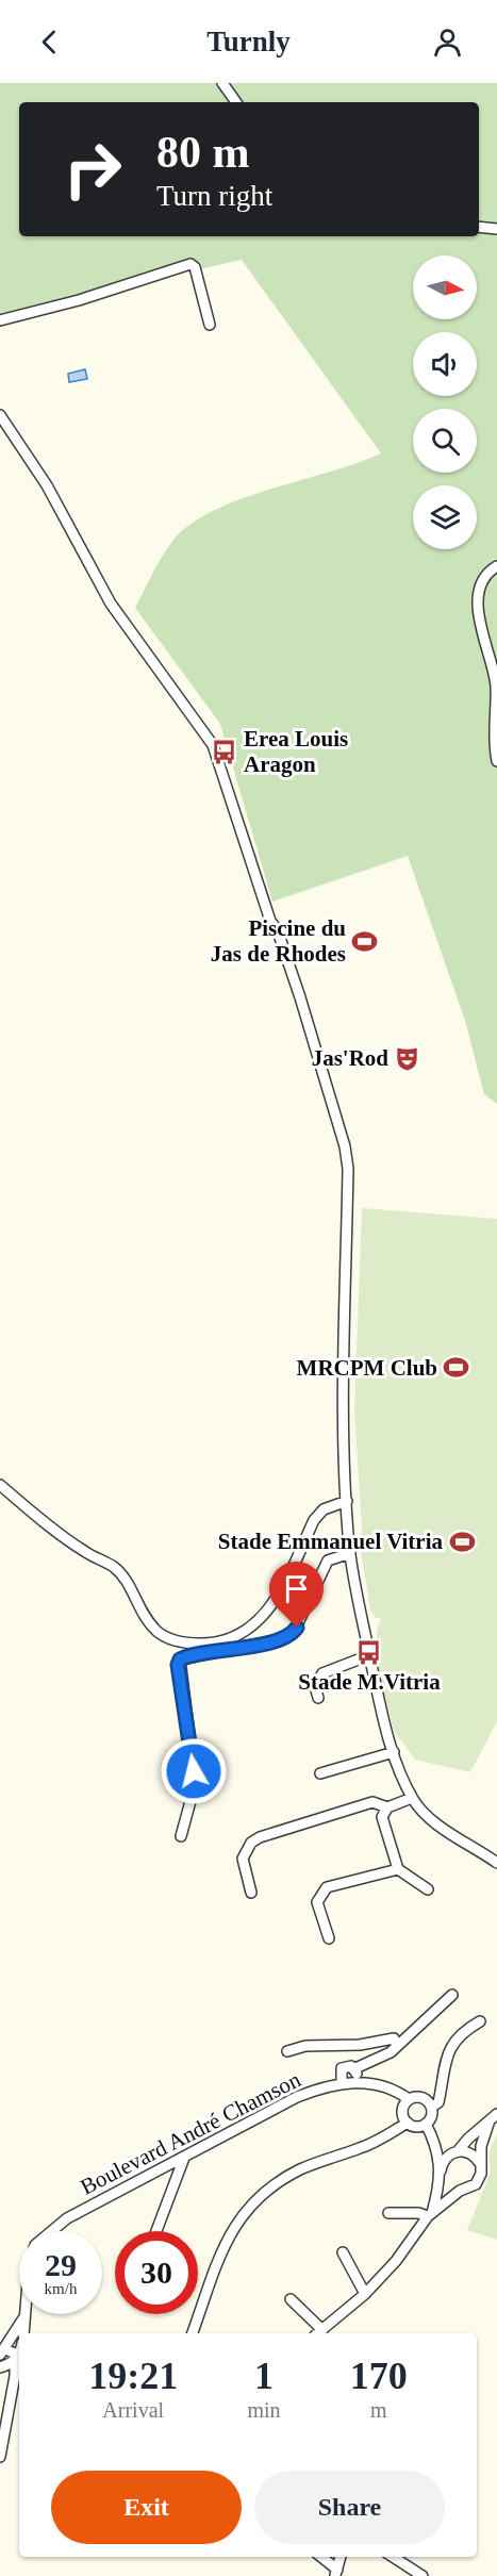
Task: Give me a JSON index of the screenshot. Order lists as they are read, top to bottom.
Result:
{
  "streets": {
    "street": ["Boulevard André Chamson"]
  },
  "places": {
    "bus stop": ["Erea Louis Aragon", "Stade M.Vitria"],
    "sports": ["Piscine du Jas de Rhodes", "MRCPM Club", "Stade Emmanuel Vitria"],
    "theatre": ["Jas'Rod"]
  },
  "north": "right",
  "page": {
    "header": "Turnly",
    "turn": ["80 m", "Turn right"],
    "speed": "29 km/h",
    "limit": "30",
    "eta": [
      "19:21",
      "Arrival",
      "1",
      "min",
      "170",
      "m"
    ],
    "buttons": ["Exit", "Share"]
  }
}
